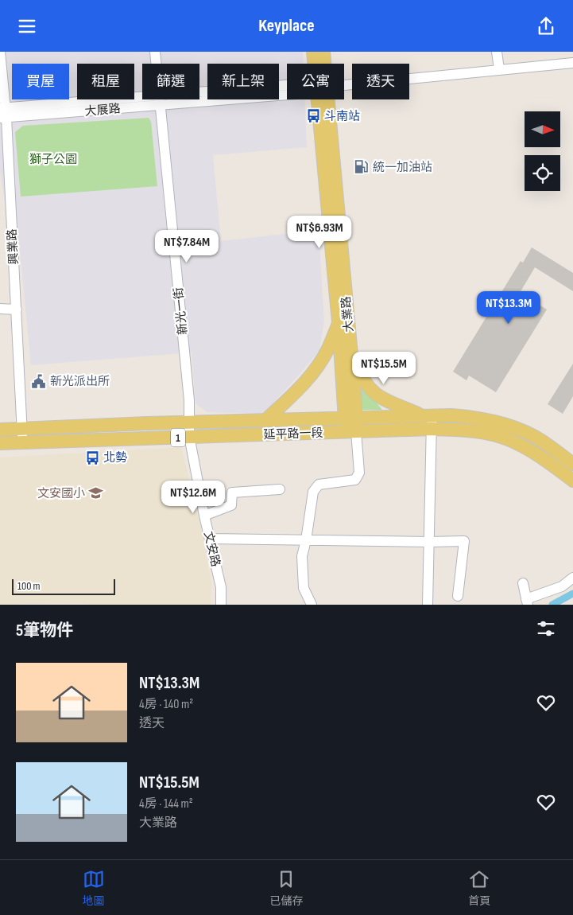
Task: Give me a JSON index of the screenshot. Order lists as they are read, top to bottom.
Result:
{
  "streets": {
    "main road": ["大業路", "延平路一段", "1"],
    "street": [
      "大展路",
      "興業路",
      "新光一街",
      "文安路"
    ]
  },
  "crossings": [
    ["大展路", "興業路"],
    ["大展路", "新光一街"],
    ["興業路", "延平路一段"],
    ["新光一街", "延平路一段"],
    ["新光一街", "文安路"],
    ["大業路", "延平路一段"],
    ["延平路一段", "文安路"]
  ],
  "parks": ["獅子公園"],
  "places": {
    "bus stop": ["斗南站", "北勢"],
    "fuel station": ["統一加油站"],
    "public building": ["新光派出所"],
    "school or university": ["文安國小"]
  },
  "scale_bar": "100 m",
  "north": "right",
  "page": {
    "header": "Keyplace",
    "chip": [
      "買屋",
      "租屋",
      "篩選",
      "新上架",
      "公寓",
      "透天"
    ],
    "price": [
      "NT$6.93M",
      "NT$7.84M",
      "NT$13.3M",
      "NT$15.5M",
      "NT$12.6M"
    ],
    "scale": "100 m",
    "heading": "5筆物件",
    "list": [
      {
        "name": "NT$13.3M",
        "note": "4房 · 140 m² · 透天"
      },
      {
        "name": "NT$15.5M",
        "note": "4房 · 144 m² · 大業路"
      }
    ],
    "tabs": ["地圖", "已儲存", "首頁"]
  }
}
